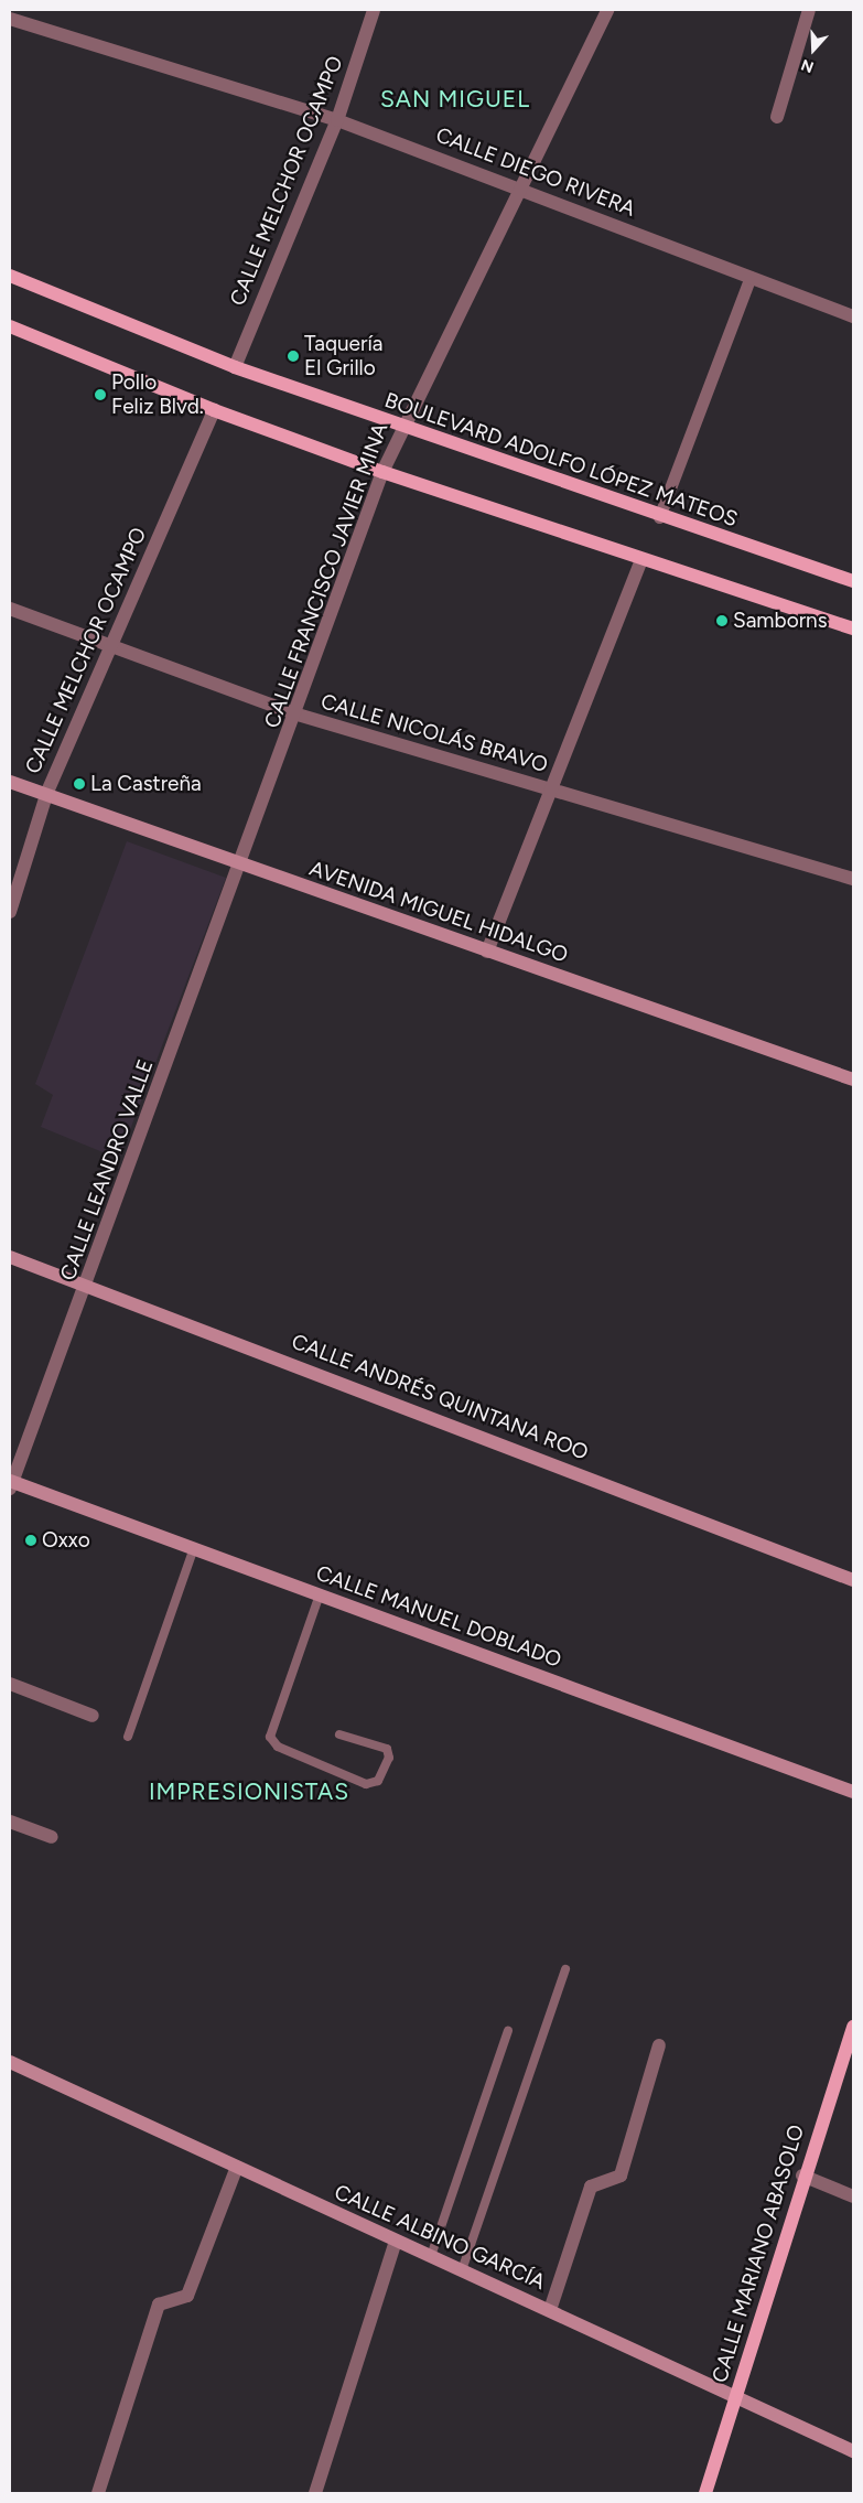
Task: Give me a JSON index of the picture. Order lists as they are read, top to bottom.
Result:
{
  "streets": {
    "main road": [
      "BOULEVARD ADOLFO LÓPEZ MATEOS",
      "AVENIDA MIGUEL HIDALGO",
      "CALLE ANDRÉS QUINTANA ROO",
      "CALLE MANUEL DOBLADO",
      "CALLE ALBINO GARCÍA",
      "CALLE MARIANO ABASOLO"
    ],
    "street": [
      "CALLE DIEGO RIVERA",
      "CALLE MELCHOR OCAMPO",
      "CALLE FRANCISCO JAVIER MINA",
      "CALLE NICOLÁS BRAVO",
      "CALLE LEANDRO VALLE"
    ]
  },
  "crossings": [
    ["CALLE DIEGO RIVERA", "CALLE MELCHOR OCAMPO"],
    ["CALLE DIEGO RIVERA", "CALLE FRANCISCO JAVIER MINA"],
    ["CALLE MELCHOR OCAMPO", "BOULEVARD ADOLFO LÓPEZ MATEOS"],
    ["CALLE MELCHOR OCAMPO", "CALLE NICOLÁS BRAVO"],
    ["CALLE MELCHOR OCAMPO", "AVENIDA MIGUEL HIDALGO"],
    ["BOULEVARD ADOLFO LÓPEZ MATEOS", "CALLE FRANCISCO JAVIER MINA"],
    ["CALLE FRANCISCO JAVIER MINA", "CALLE NICOLÁS BRAVO"],
    ["CALLE FRANCISCO JAVIER MINA", "AVENIDA MIGUEL HIDALGO"],
    ["CALLE FRANCISCO JAVIER MINA", "CALLE LEANDRO VALLE"],
    ["AVENIDA MIGUEL HIDALGO", "CALLE LEANDRO VALLE"],
    ["CALLE LEANDRO VALLE", "CALLE ANDRÉS QUINTANA ROO"],
    ["CALLE LEANDRO VALLE", "CALLE MANUEL DOBLADO"],
    ["CALLE ALBINO GARCÍA", "CALLE MARIANO ABASOLO"]
  ],
  "districts": ["SAN MIGUEL", "IMPRESIONISTAS"],
  "places": [
    "Taquería El Grillo",
    "Pollo Feliz Blvd.",
    "Samborns",
    "La Castreña",
    "Oxxo"
  ],
  "north": "bottom"
}
